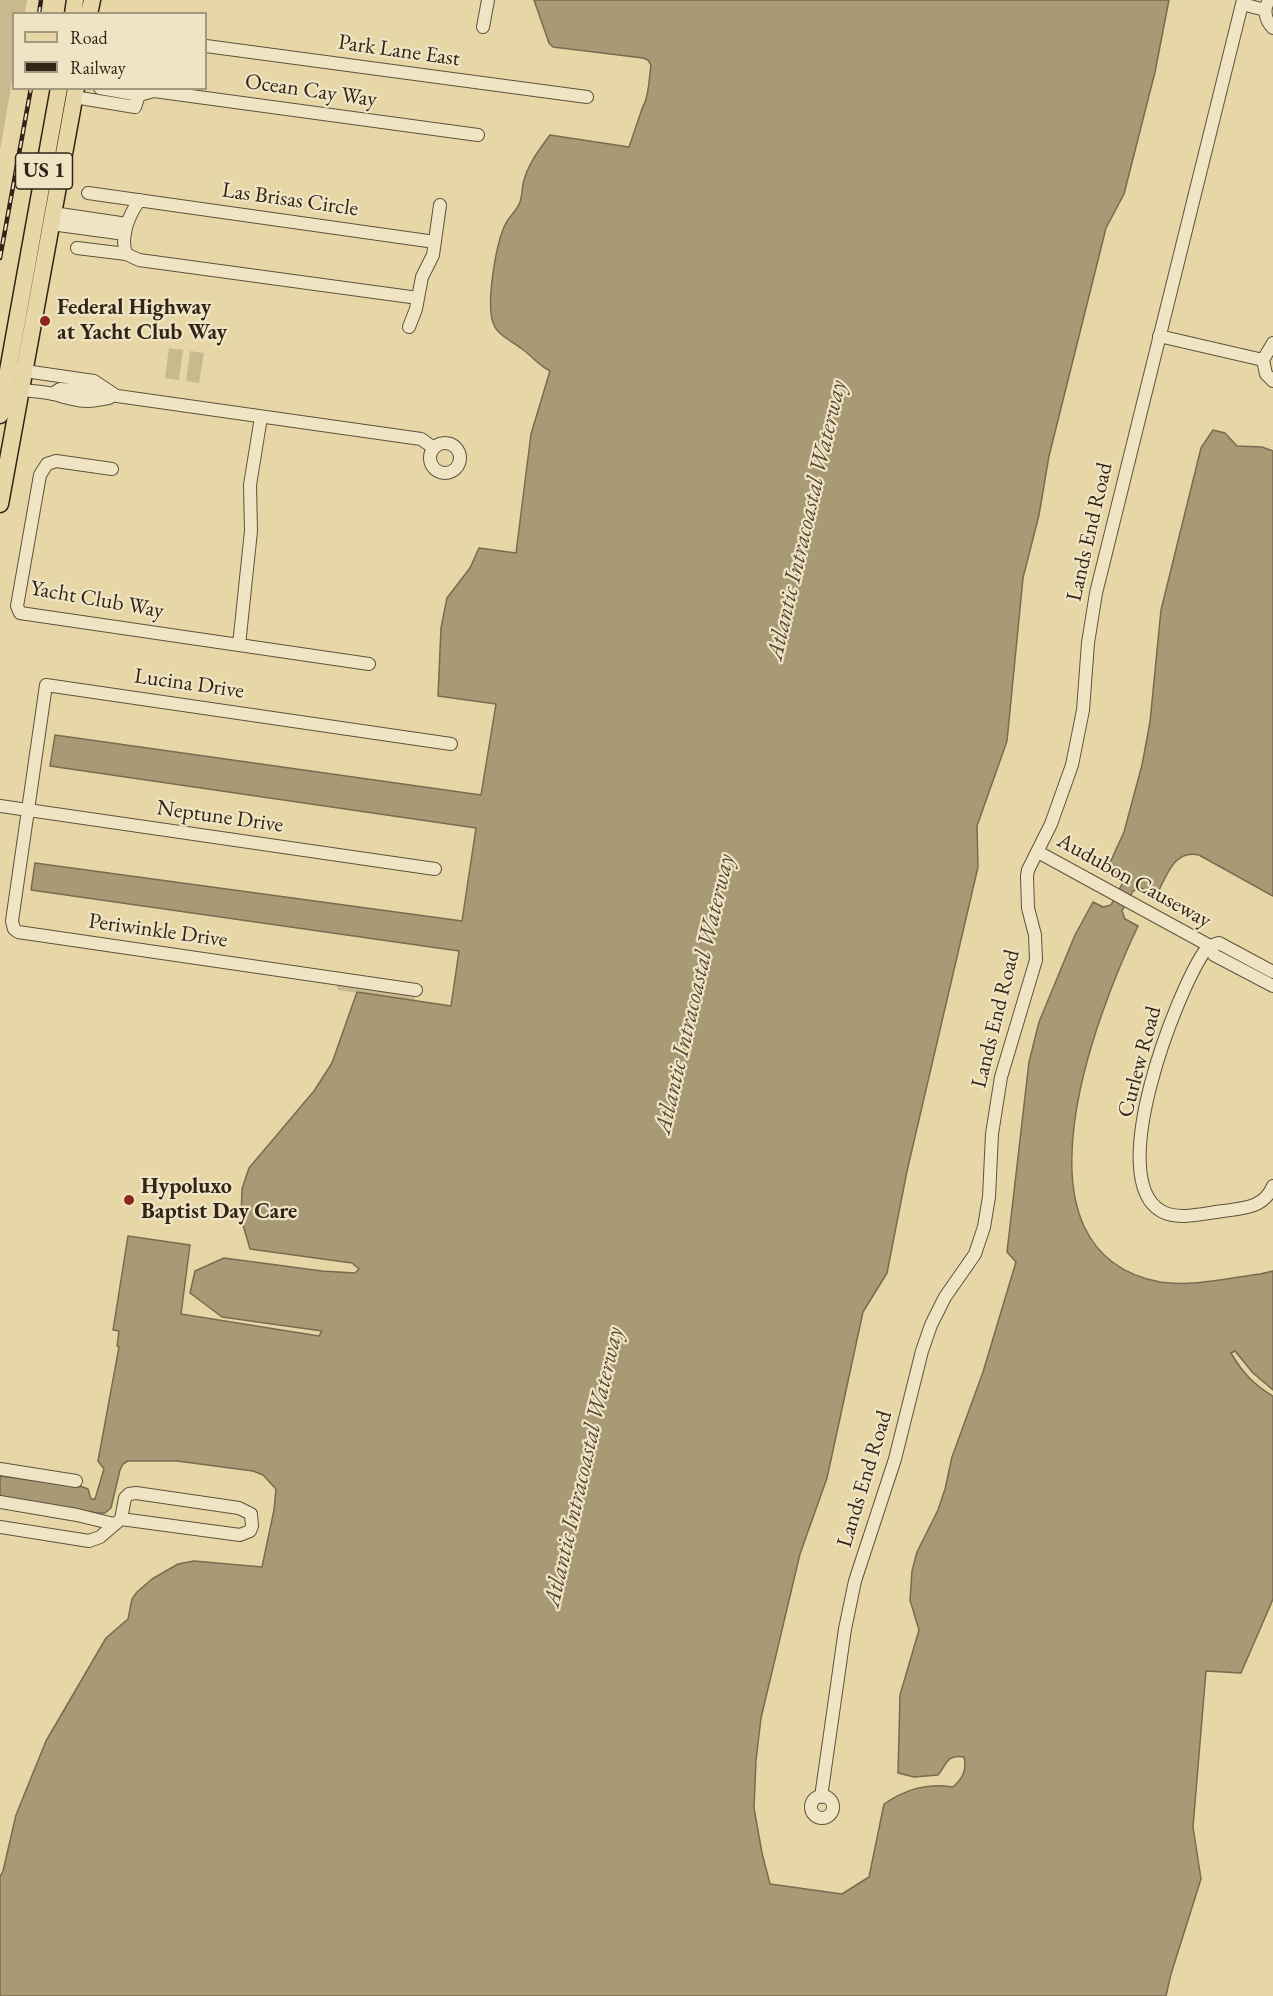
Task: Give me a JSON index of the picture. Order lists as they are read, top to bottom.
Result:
{
  "streets": {
    "main road": ["US 1"],
    "street": [
      "Park Lane East",
      "Ocean Cay Way",
      "Las Brisas Circle",
      "Lands End Road",
      "Yacht Club Way",
      "Lucina Drive",
      "Neptune Drive",
      "Audubon Causeway",
      "Periwinkle Drive",
      "Curlew Road"
    ]
  },
  "crossings": [
    ["Ocean Cay Way", "US 1"],
    ["Lands End Road", "Audubon Causeway"],
    ["Lucina Drive", "Neptune Drive"],
    ["Lucina Drive", "Periwinkle Drive"],
    ["Neptune Drive", "Periwinkle Drive"],
    ["Audubon Causeway", "Curlew Road"]
  ],
  "water": ["Atlantic Intracoastal Waterway"],
  "places": ["Federal Highway at Yacht Club Way", "Hypoluxo Baptist Day Care"],
  "legend": ["Road", "Railway"]
}
